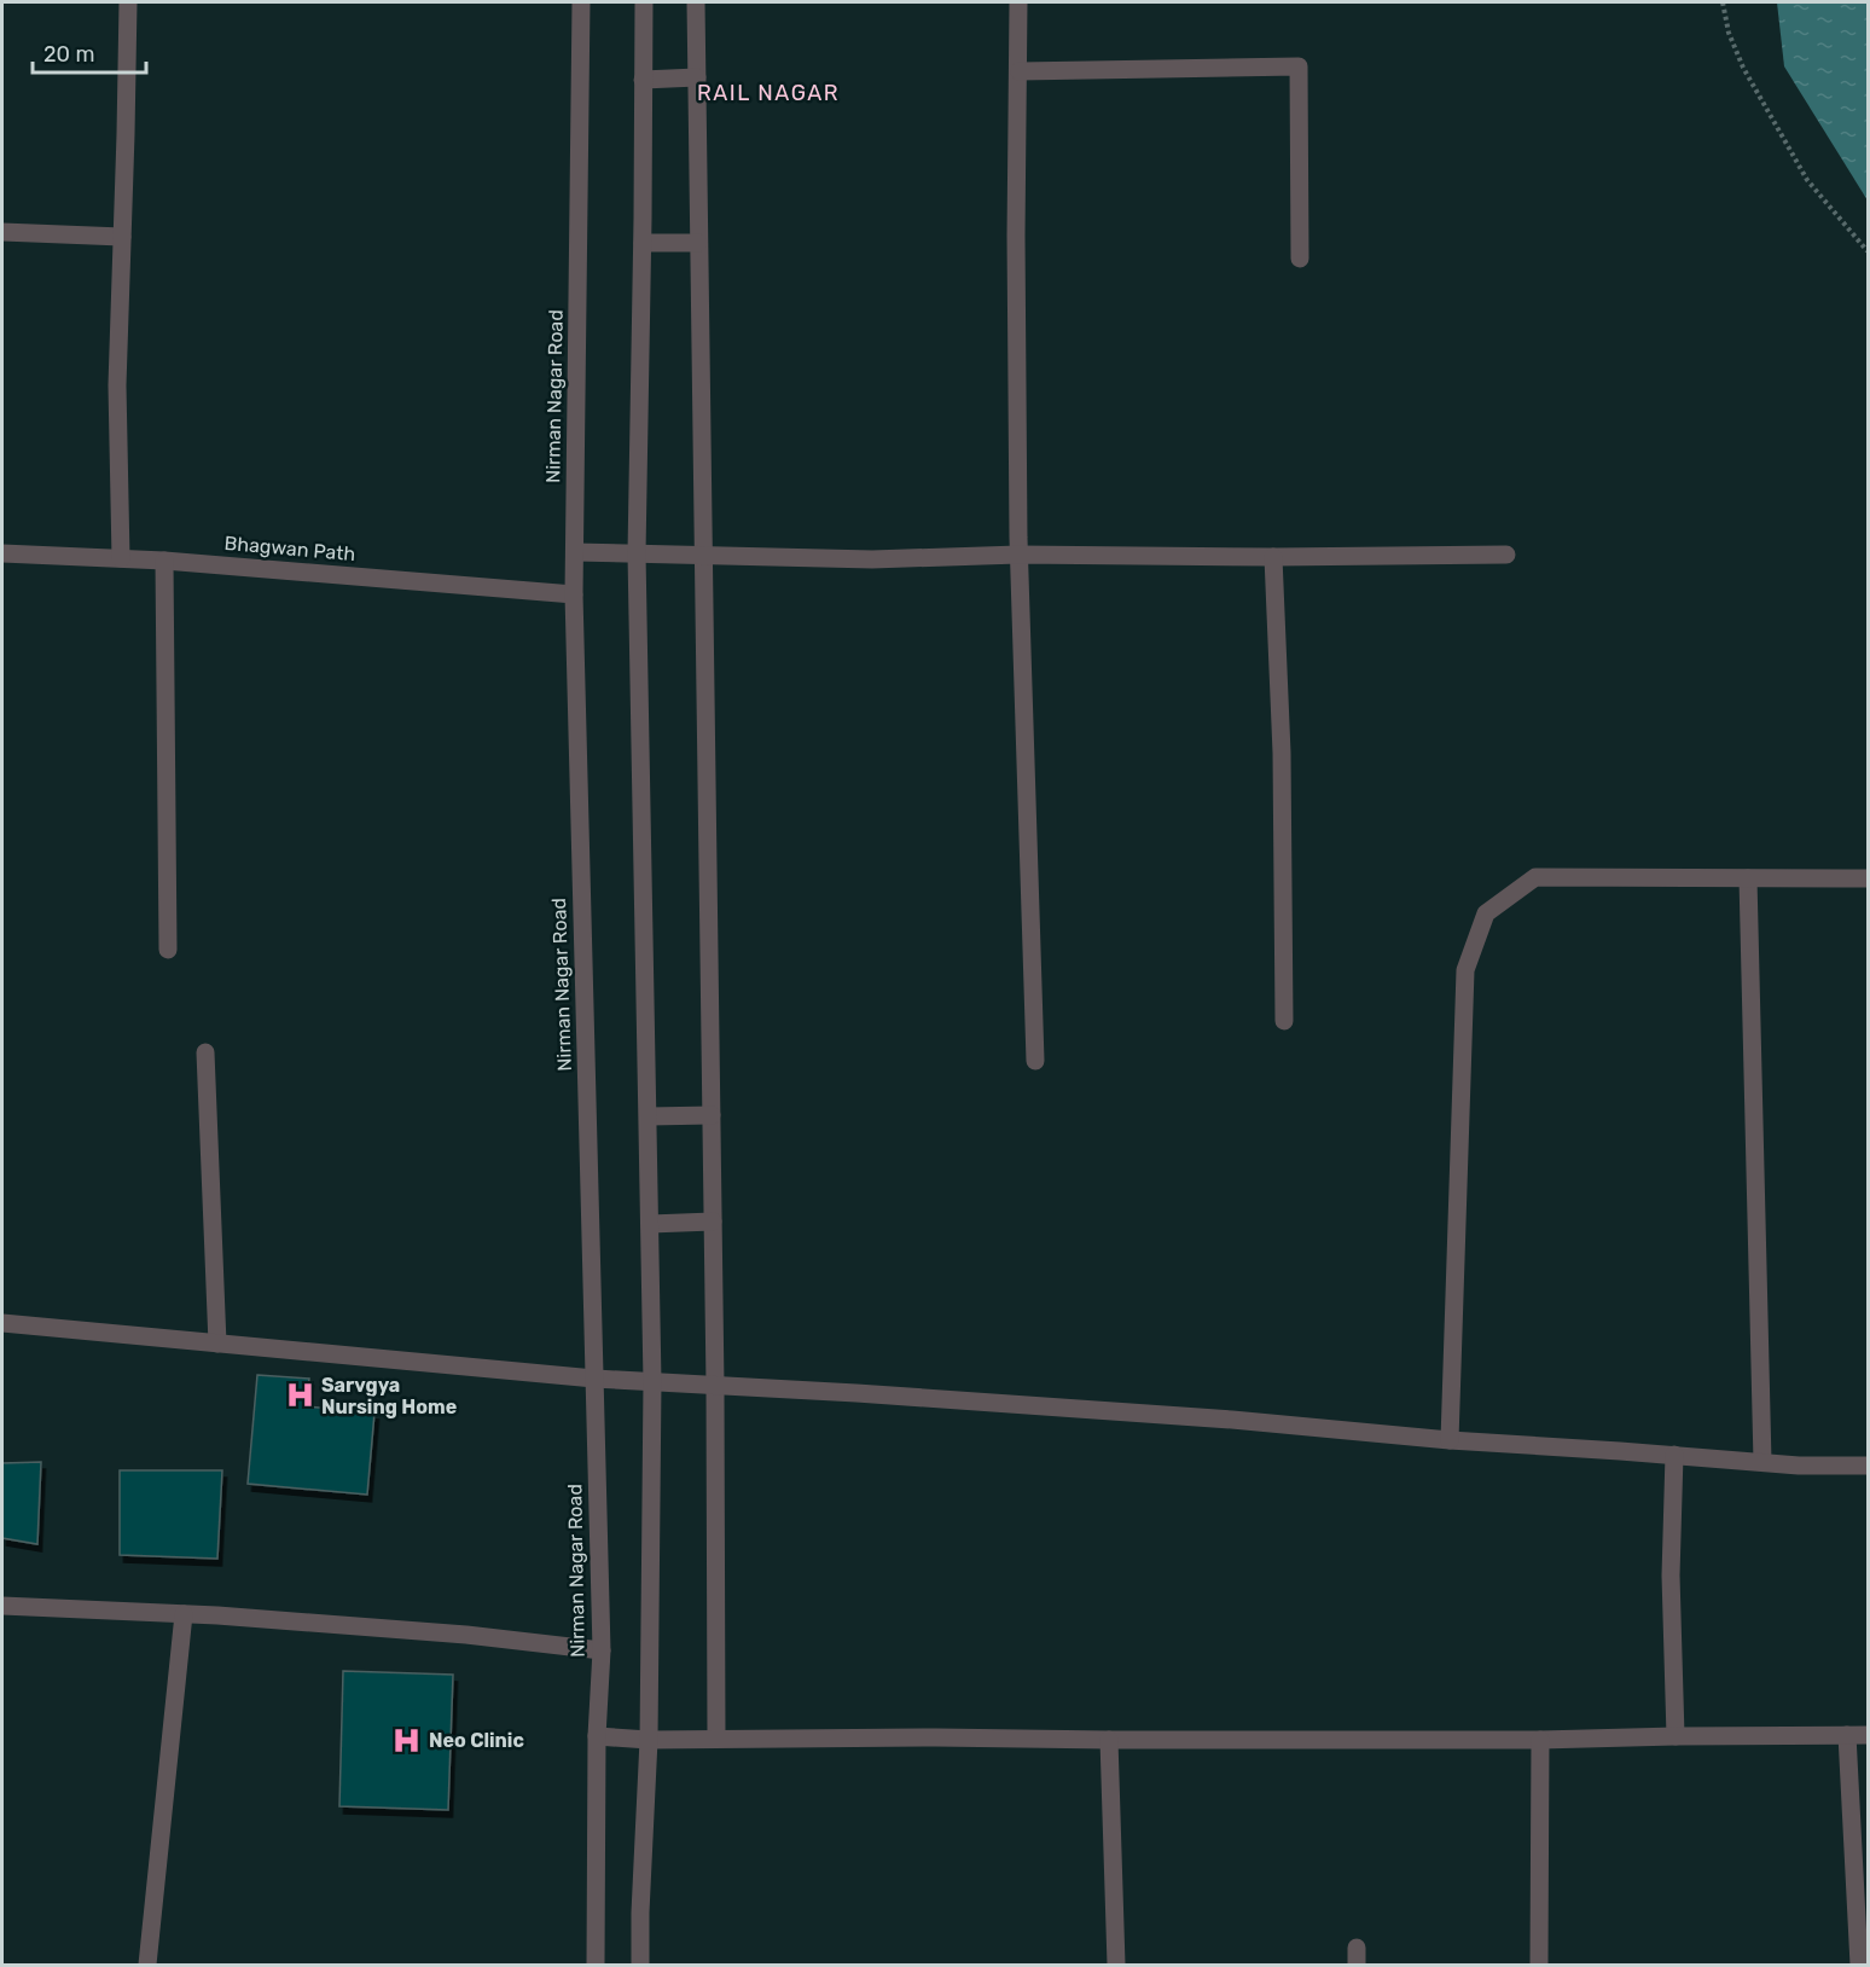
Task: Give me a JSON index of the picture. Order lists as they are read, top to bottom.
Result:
{
  "streets": {
    "street": ["Nirman Nagar Road", "Bhagwan Path"]
  },
  "crossings": [
    ["Nirman Nagar Road", "Bhagwan Path"]
  ],
  "districts": ["RAIL NAGAR"],
  "places": {
    "hospital": ["Sarvgya Nursing Home", "Neo Clinic"]
  },
  "scale_bar": "20 m"
}
